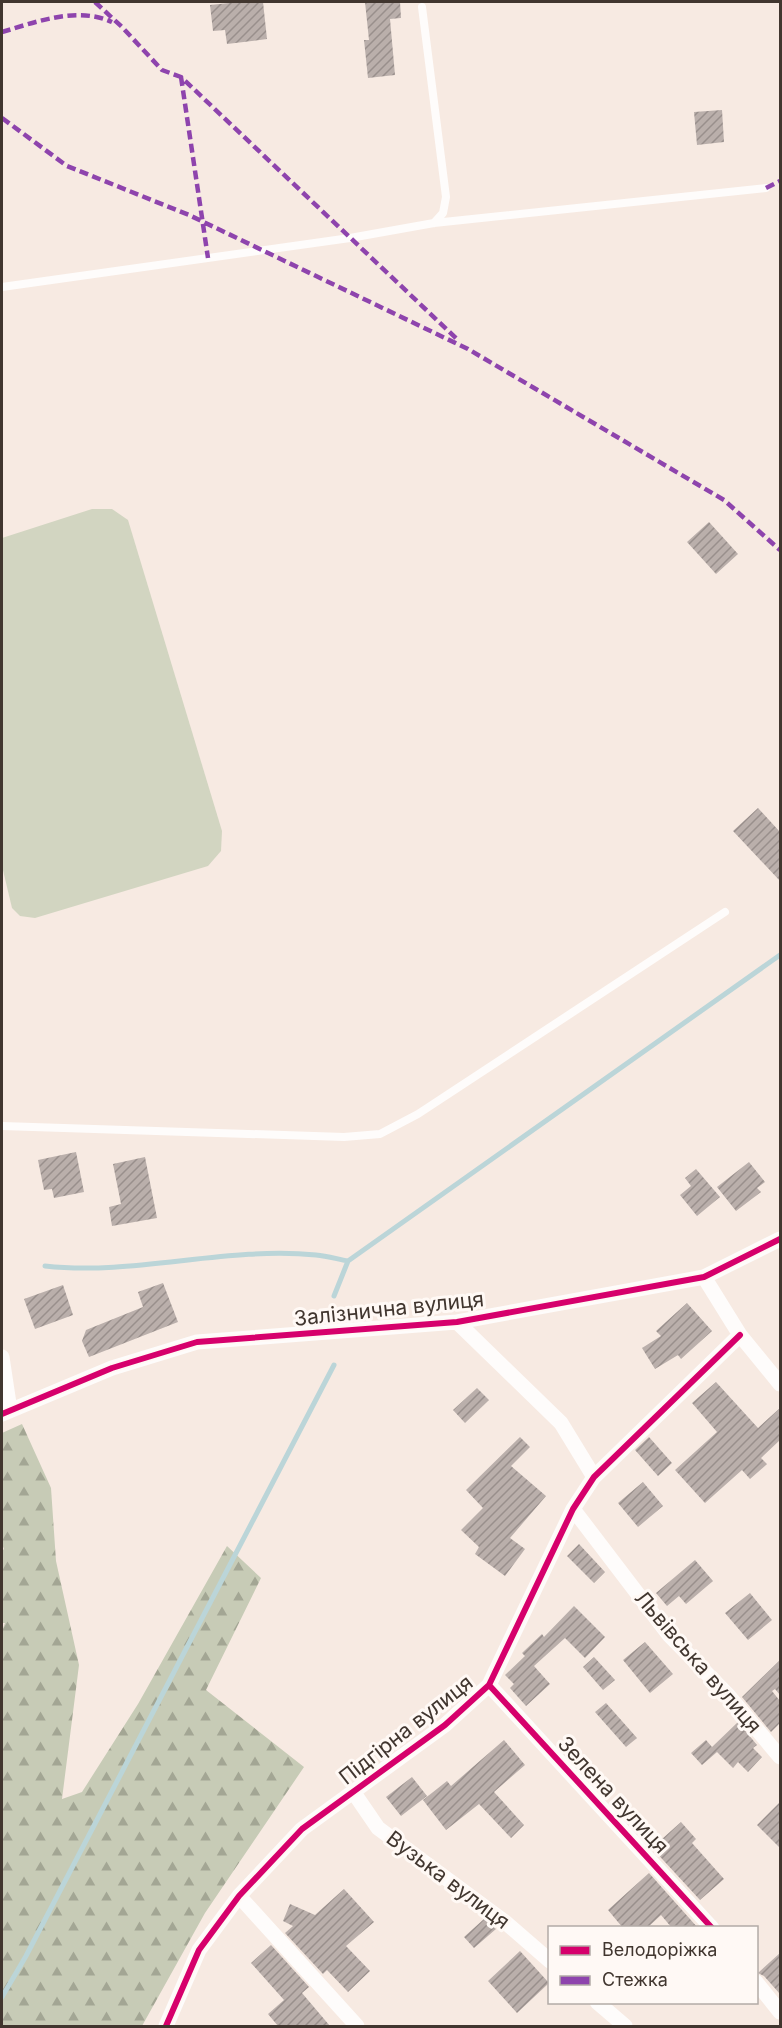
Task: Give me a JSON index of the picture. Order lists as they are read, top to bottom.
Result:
{
  "streets": {
    "street": [
      "Залізнична вулиця",
      "Львівська вулиця",
      "Підгірна вулиця",
      "Зелена вулиця",
      "Вузька вулиця"
    ]
  },
  "crossings": [
    ["Львівська вулиця", "Підгірна вулиця"],
    ["Підгірна вулиця", "Зелена вулиця"],
    ["Підгірна вулиця", "Вузька вулиця"]
  ],
  "legend": ["Велодоріжка", "Стежка"]
}
